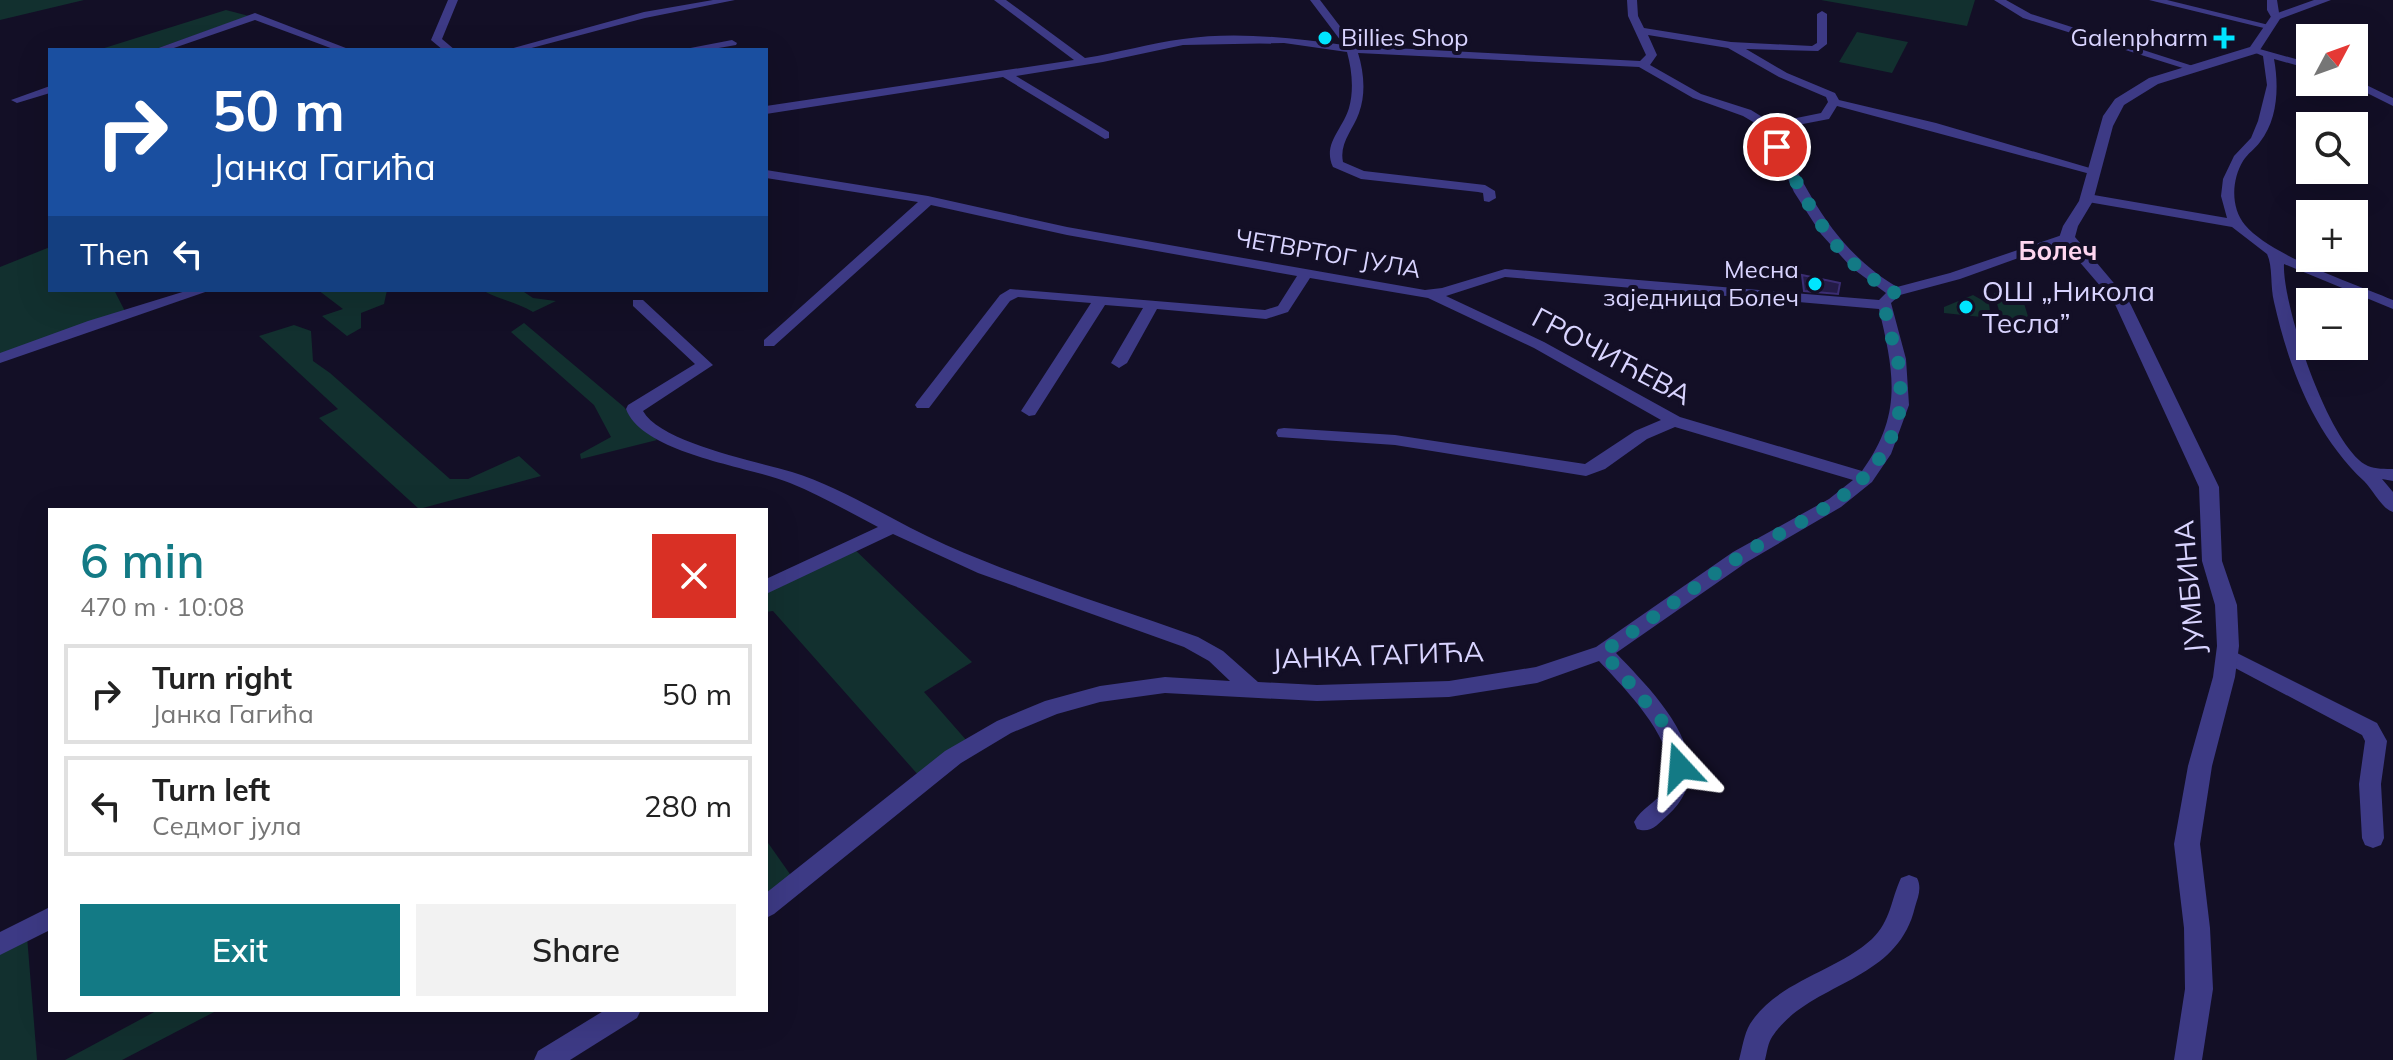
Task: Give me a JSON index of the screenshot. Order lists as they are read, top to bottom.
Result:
{
  "streets": {
    "street": [
      "ЧЕТВРТОГ ЈУЛА",
      "ГРОЧИЋЕВА",
      "ЈУМБИНА",
      "ЈАНКА ГАГИЋА"
    ]
  },
  "crossings": [
    ["ЧЕТВРТОГ ЈУЛА", "ГРОЧИЋЕВА"],
    ["ЧЕТВРТОГ ЈУЛА", "ЈУМБИНА"],
    ["ЧЕТВРТОГ ЈУЛА", "ЈАНКА ГАГИЋА"],
    ["ГРОЧИЋЕВА", "ЈАНКА ГАГИЋА"]
  ],
  "districts": ["Болеч"],
  "places": {
    "other": ["Billies Shop", "Месна заједница Болеч", "ОШ „Никола Тесла”"],
    "health": ["Galenpharm"]
  },
  "north": "top right",
  "page": {
    "map_buttons": ["+", "−"],
    "turn": ["50 m", "Јанка Гагића"],
    "then": "Then",
    "heading": ["6 min", "470 m · 10:08"],
    "list": [
      {
        "name": "Turn right",
        "note": "Јанка Гагића",
        "value": "50 m"
      },
      {
        "name": "Turn left",
        "note": "Седмог јула",
        "value": "280 m"
      }
    ],
    "buttons": ["Exit", "Share"]
  }
}
